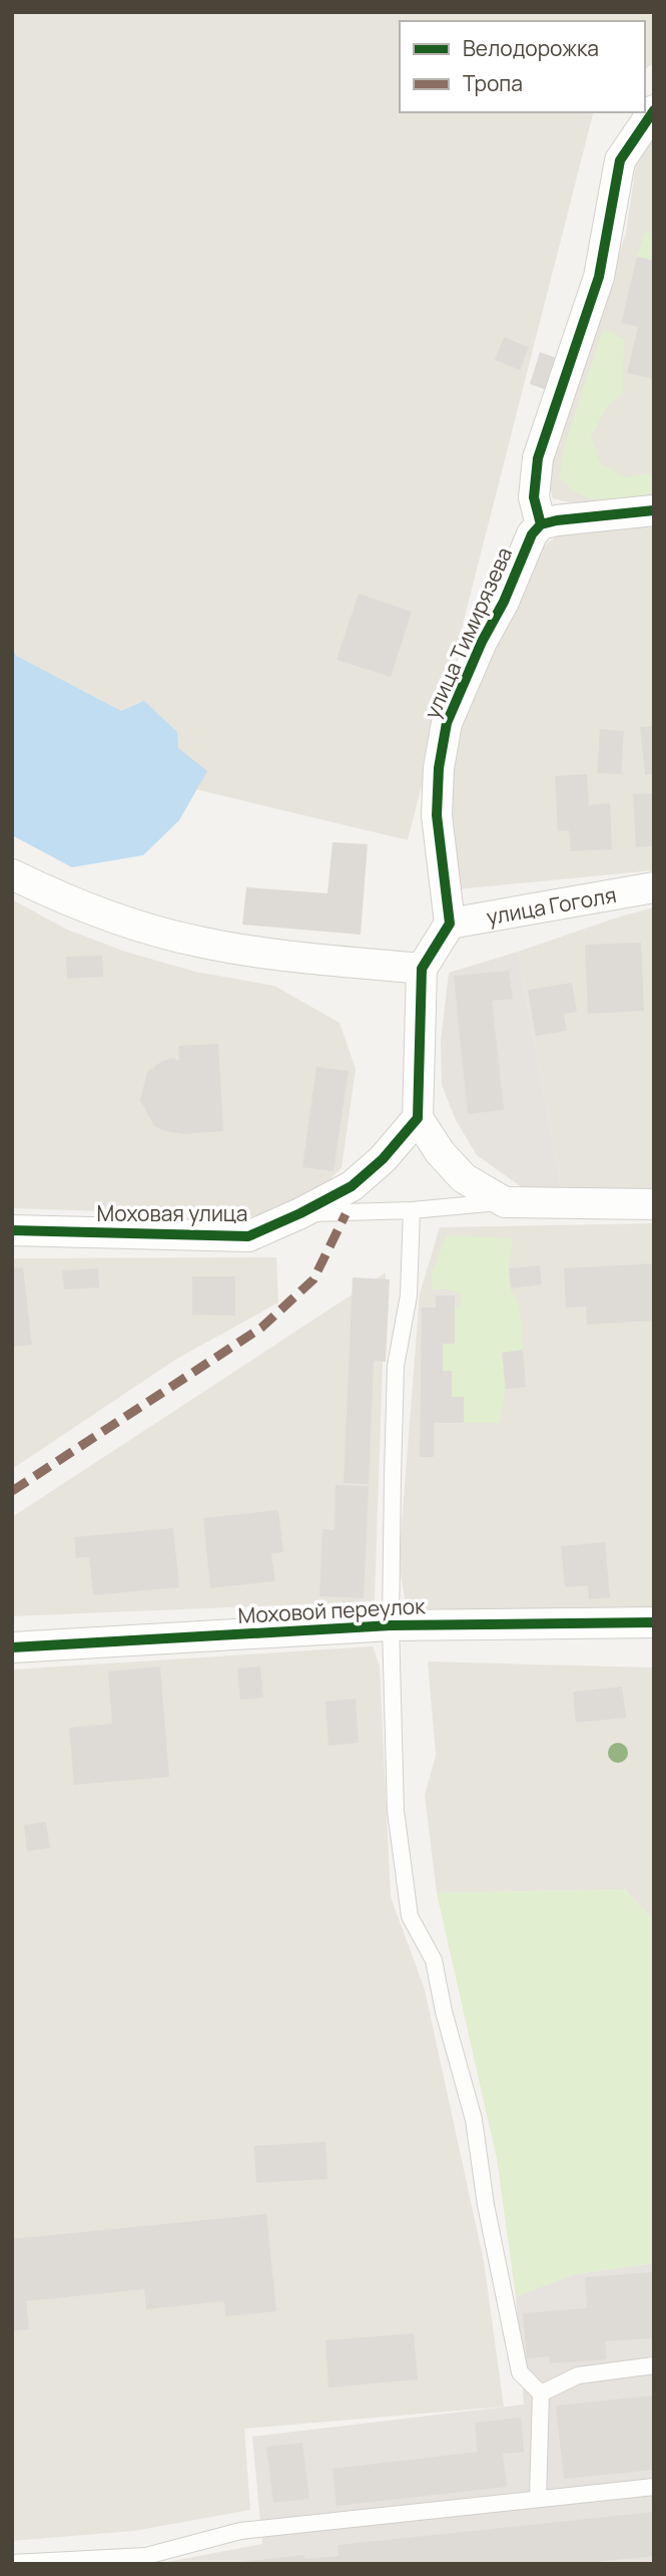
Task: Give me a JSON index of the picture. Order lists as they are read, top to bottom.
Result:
{
  "streets": {
    "street": [
      "улица Тимирязева",
      "улица Гоголя",
      "Моховая улица",
      "Моховой переулок"
    ]
  },
  "crossings": [
    ["улица Тимирязева", "улица Гоголя"]
  ],
  "legend": ["Велодорожка", "Тропа"]
}
